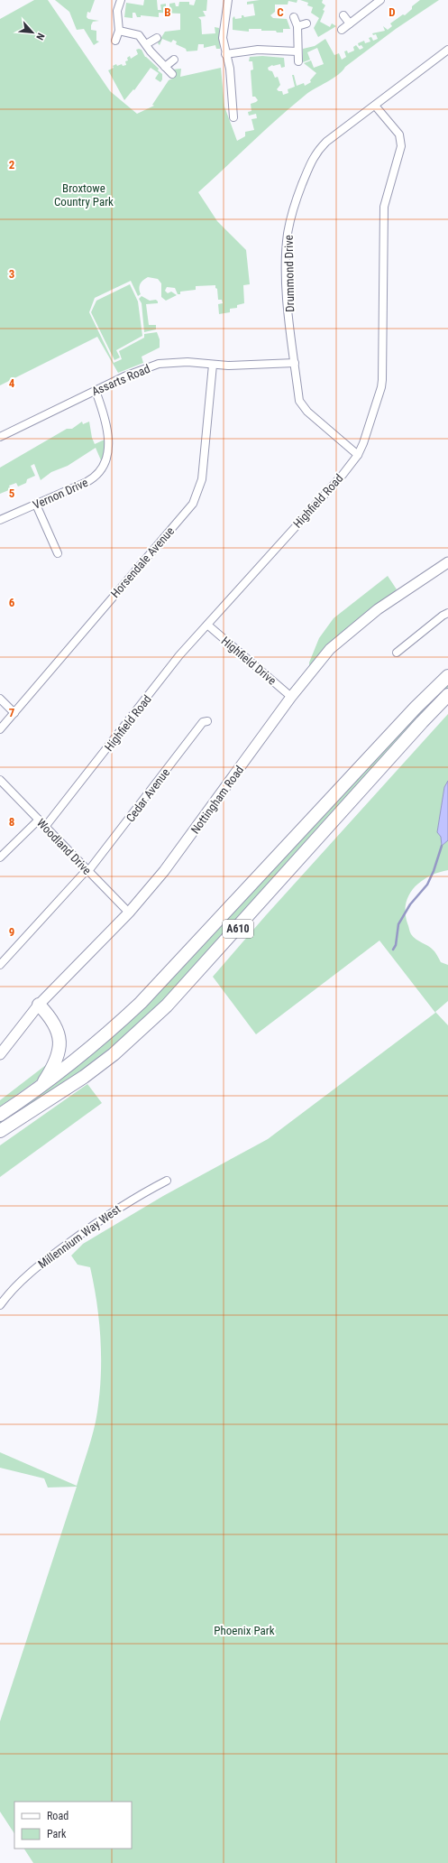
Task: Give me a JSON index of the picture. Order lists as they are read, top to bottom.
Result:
{
  "streets": {
    "highway": ["A610"],
    "street": [
      "Drummond Drive",
      "Assarts Road",
      "Vernon Drive",
      "Highfield Road",
      "Horsendale Avenue",
      "Highfield Drive",
      "Cedar Avenue",
      "Nottingham Road",
      "Woodland Drive",
      "Millennium Way West"
    ]
  },
  "crossings": [
    ["Drummond Drive", "Assarts Road"],
    ["Drummond Drive", "Highfield Road"],
    ["Assarts Road", "Vernon Drive"],
    ["Assarts Road", "Horsendale Avenue"],
    ["Highfield Road", "Highfield Drive"],
    ["Highfield Road", "Woodland Drive"],
    ["Highfield Drive", "Nottingham Road"],
    ["Cedar Avenue", "Woodland Drive"],
    ["Nottingham Road", "Woodland Drive"]
  ],
  "parks": ["Broxtowe Country Park", "Phoenix Park"],
  "legend": ["Road", "Park"],
  "north": "bottom right",
  "grid": {
    "columns": ["B", "C", "D"],
    "rows": [
      "2",
      "3",
      "4",
      "5",
      "6",
      "7",
      "8",
      "9"
    ]
  }
}
